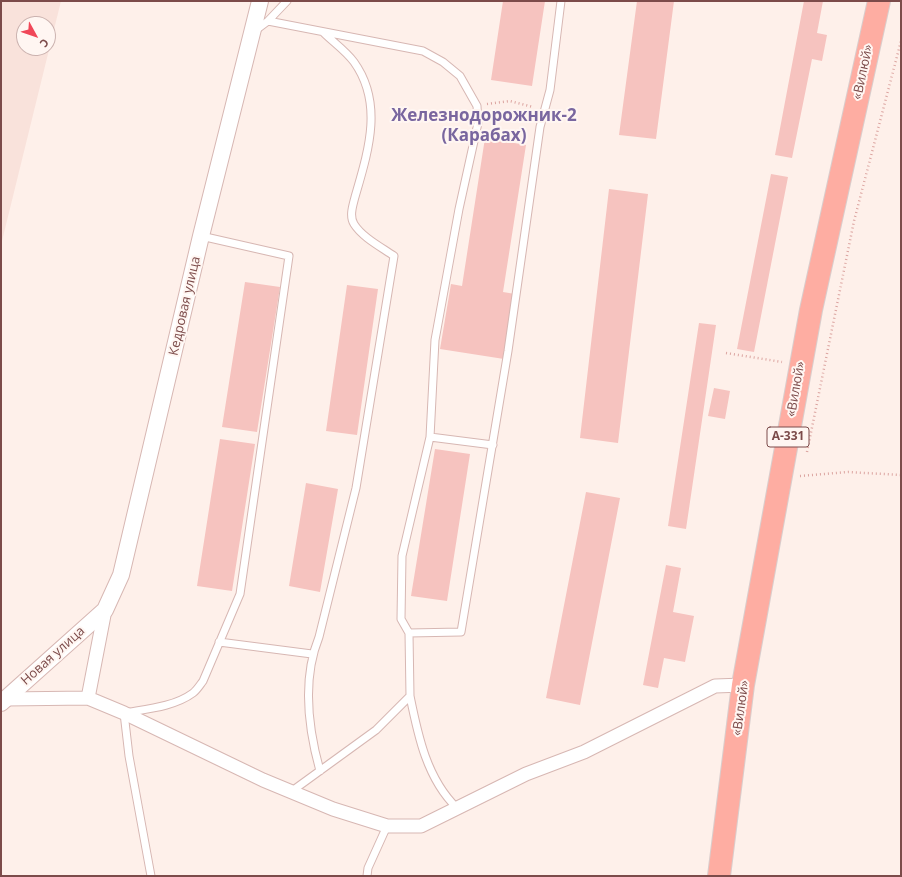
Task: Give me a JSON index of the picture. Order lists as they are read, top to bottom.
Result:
{
  "streets": {
    "highway": ["«Вилюй»", "А-331"],
    "street": ["Кедровая улица", "Новая улица"]
  },
  "crossings": [
    ["Кедровая улица", "Новая улица"]
  ],
  "districts": ["Железнодорожник-2 (Карабах)"],
  "north": "bottom right"
}
